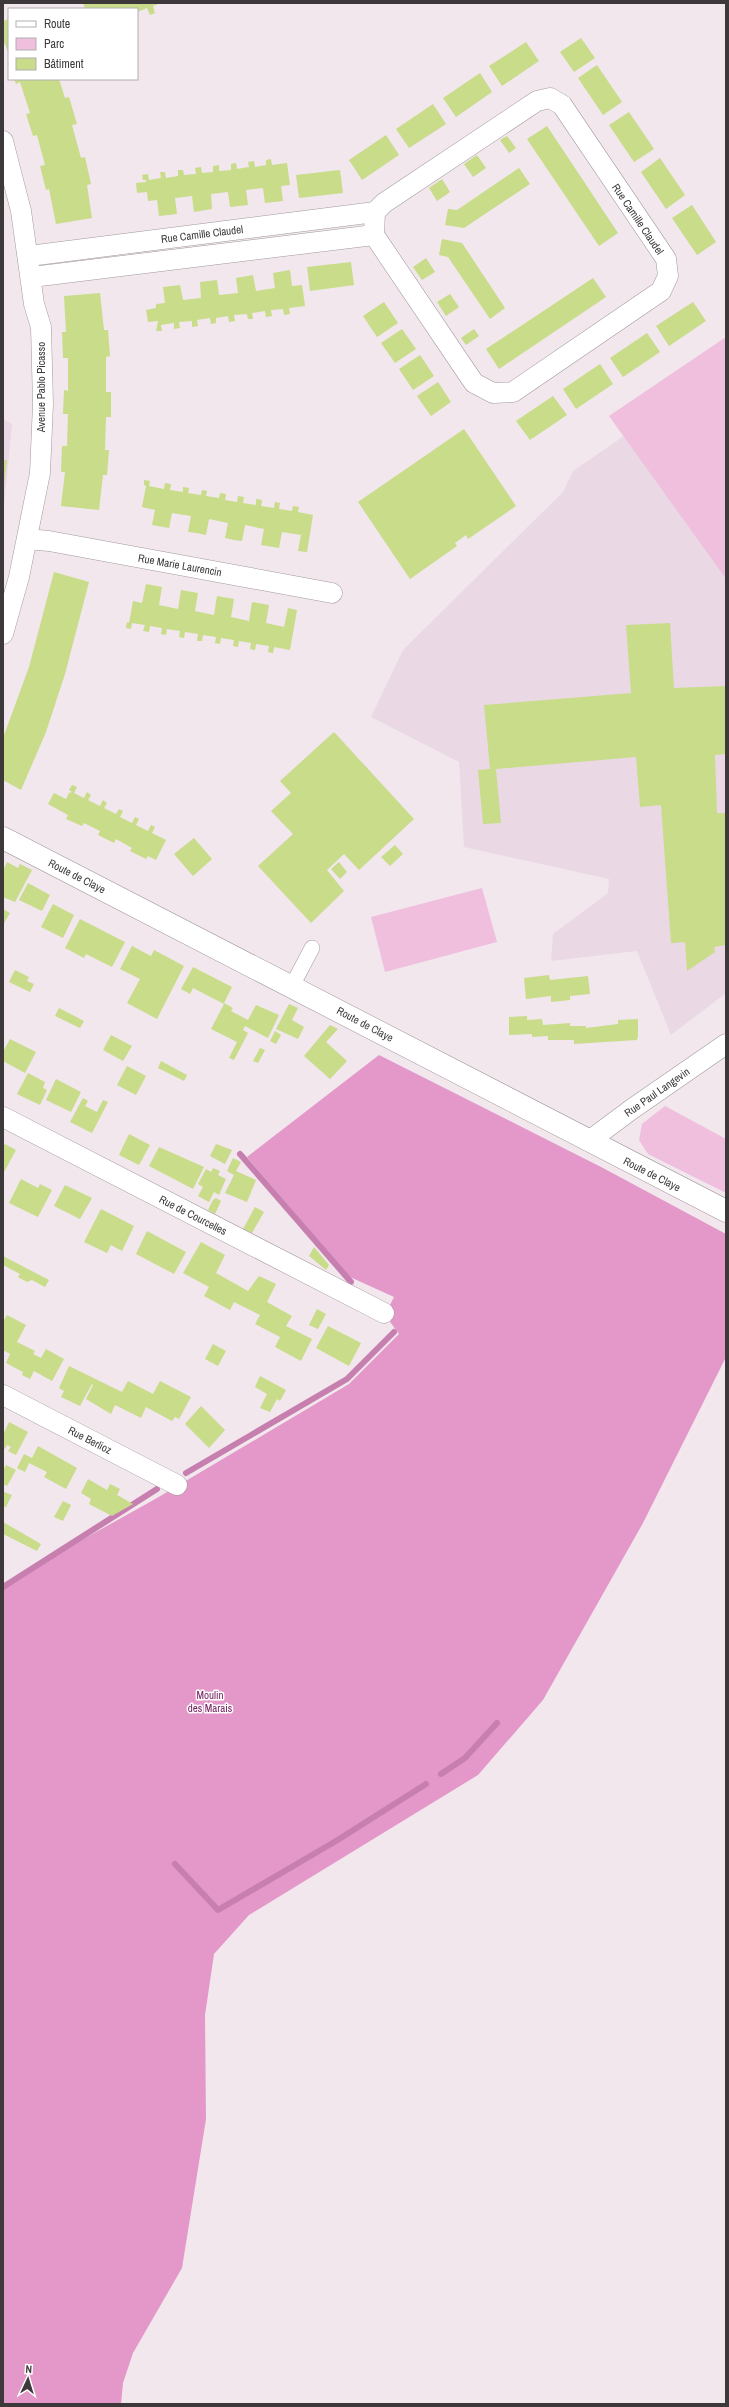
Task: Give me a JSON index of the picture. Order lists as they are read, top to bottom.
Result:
{
  "streets": {
    "main road": ["Route de Claye"],
    "street": [
      "Rue Camille Claudel",
      "Avenue Pablo Picasso",
      "Rue Marie Laurencin",
      "Rue Paul Langevin",
      "Rue de Courcelles",
      "Rue Berlioz"
    ]
  },
  "crossings": [
    ["Rue Camille Claudel", "Avenue Pablo Picasso"],
    ["Avenue Pablo Picasso", "Rue Marie Laurencin"],
    ["Route de Claye", "Rue Paul Langevin"]
  ],
  "parks": ["Moulin des Marais"],
  "legend": ["Route", "Parc", "Bâtiment"],
  "north": "top"
}
